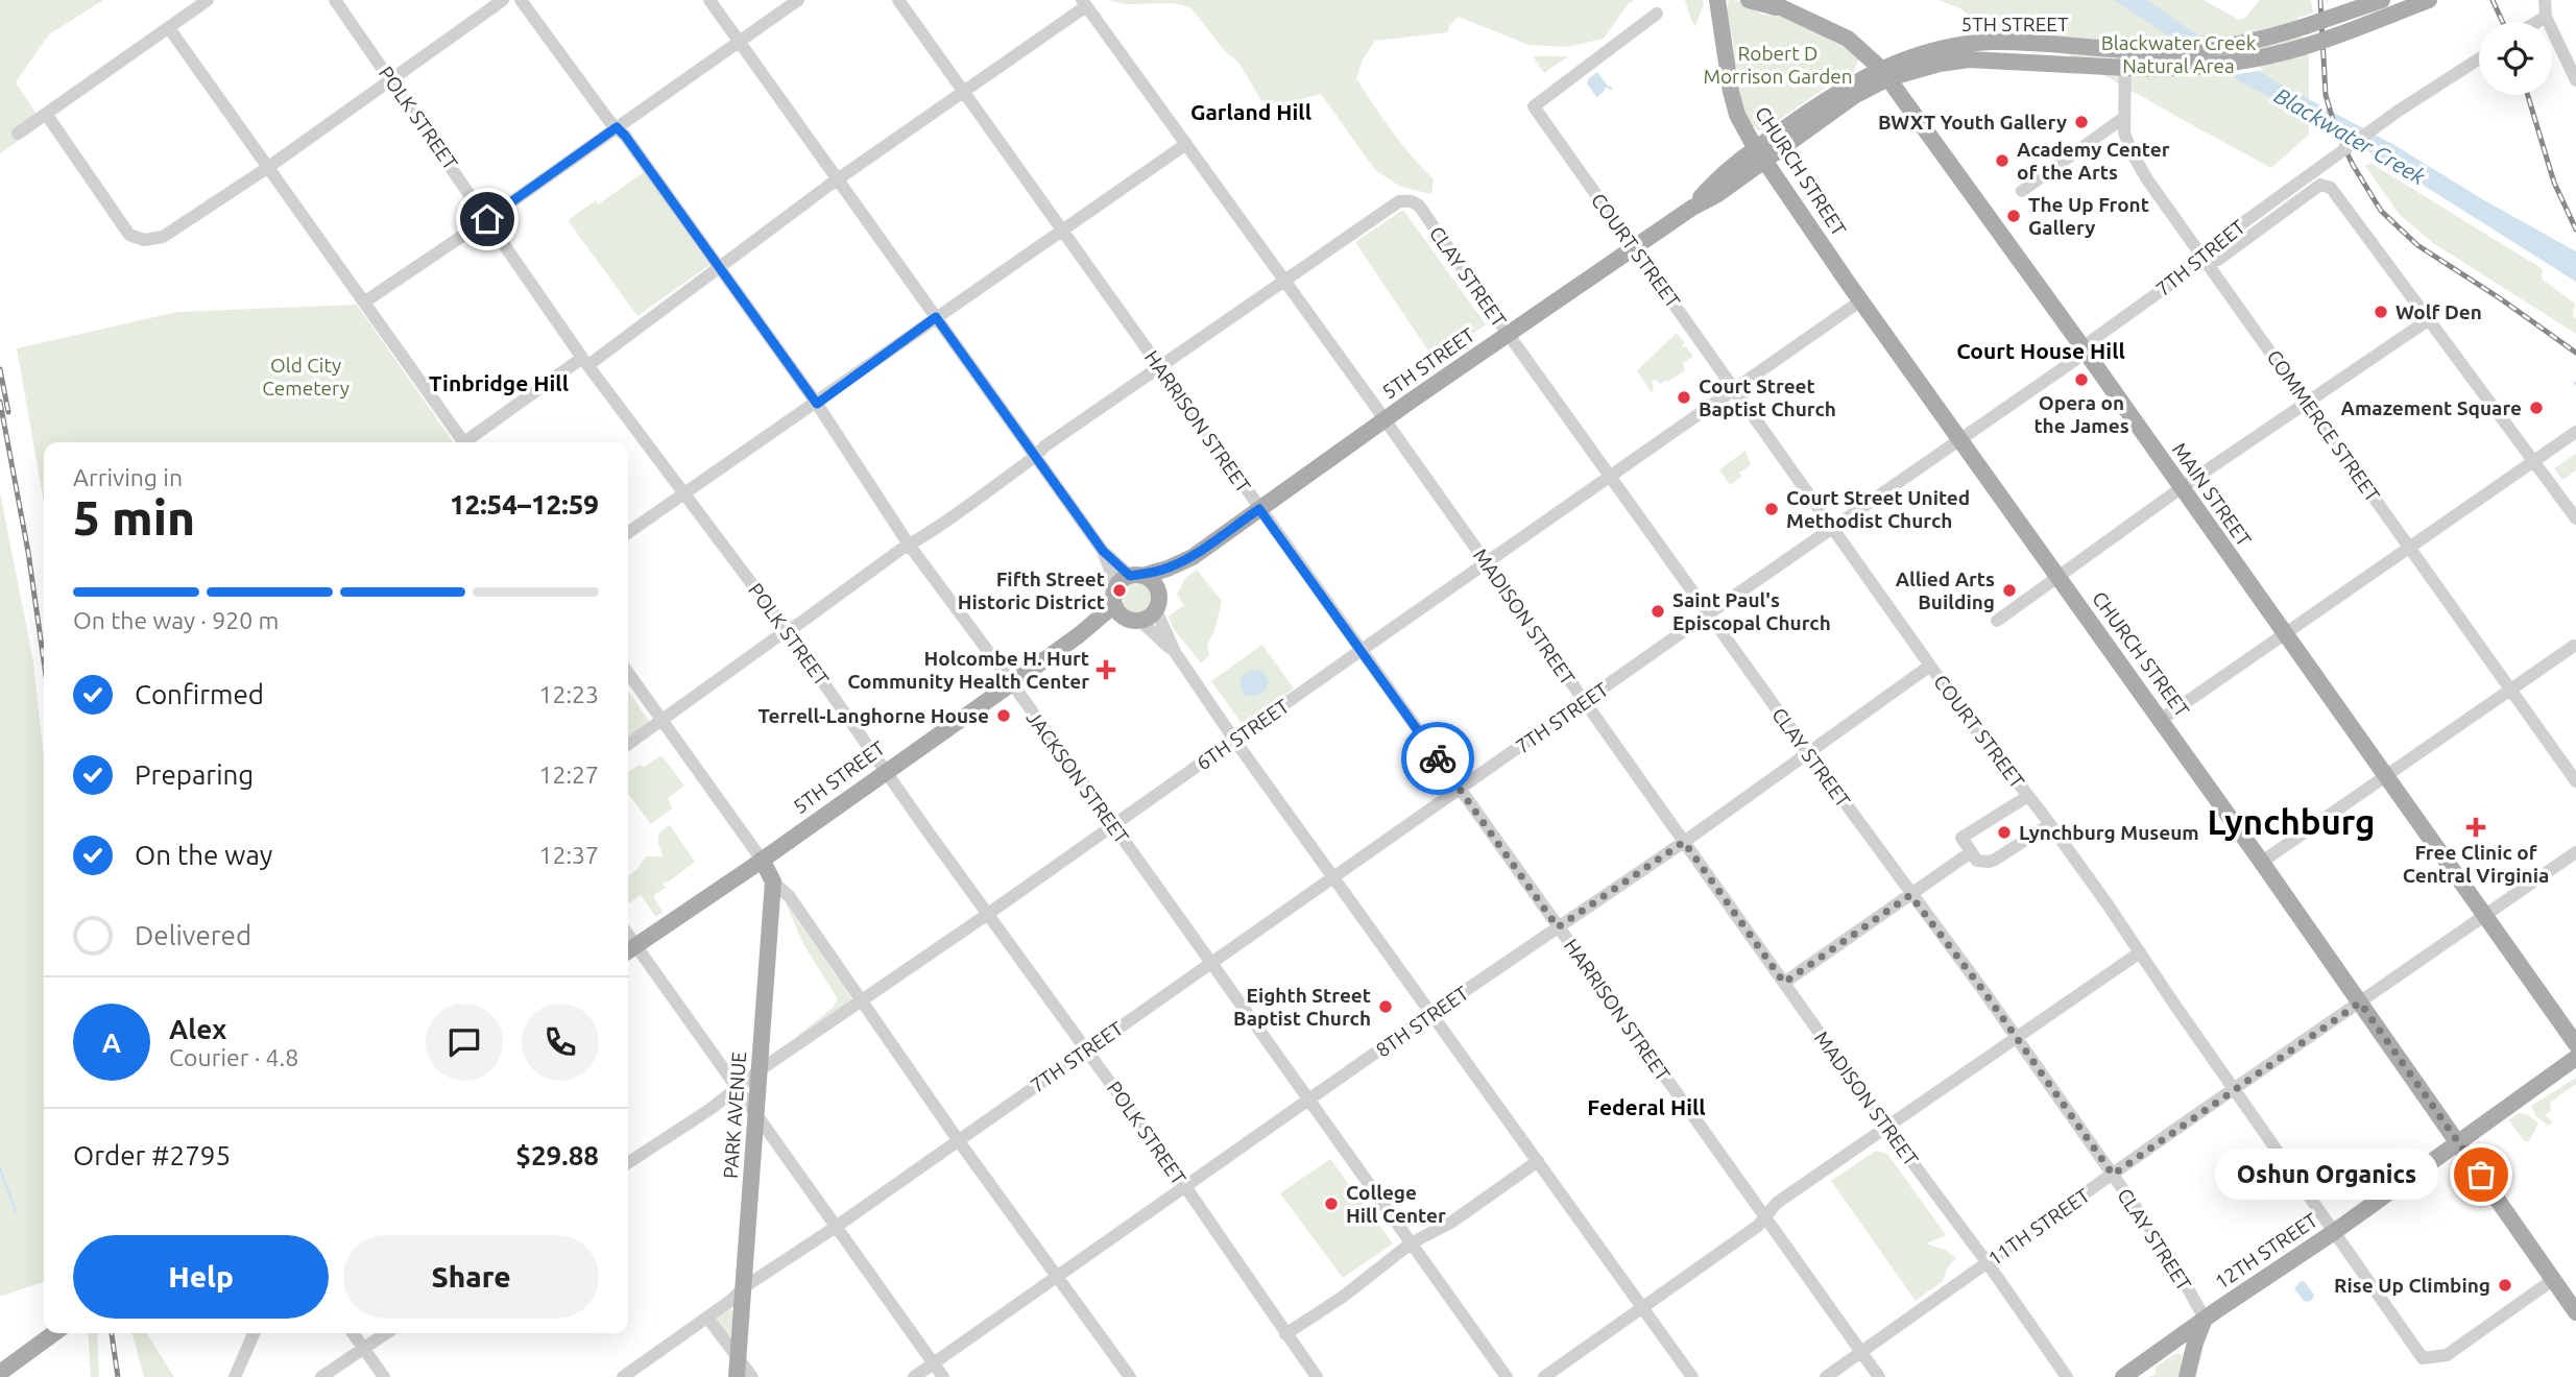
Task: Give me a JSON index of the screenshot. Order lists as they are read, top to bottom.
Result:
{
  "streets": {
    "main road": [
      "5TH STREET",
      "CHURCH STREET",
      "MAIN STREET",
      "PARK AVENUE",
      "12TH STREET"
    ],
    "street": [
      "POLK STREET",
      "COURT STREET",
      "7TH STREET",
      "CLAY STREET",
      "HARRISON STREET",
      "COMMERCE STREET",
      "MADISON STREET",
      "6TH STREET",
      "JACKSON STREET",
      "8TH STREET",
      "11TH STREET"
    ]
  },
  "crossings": [
    ["5TH STREET", "POLK STREET"],
    ["5TH STREET", "CHURCH STREET"],
    ["5TH STREET", "COURT STREET"],
    ["5TH STREET", "CLAY STREET"],
    ["5TH STREET", "HARRISON STREET"],
    ["5TH STREET", "COMMERCE STREET"],
    ["5TH STREET", "MAIN STREET"],
    ["5TH STREET", "MADISON STREET"],
    ["5TH STREET", "JACKSON STREET"],
    ["POLK STREET", "7TH STREET"],
    ["POLK STREET", "6TH STREET"],
    ["POLK STREET", "8TH STREET"],
    ["CHURCH STREET", "COURT STREET"],
    ["CHURCH STREET", "7TH STREET"],
    ["CHURCH STREET", "6TH STREET"],
    ["CHURCH STREET", "11TH STREET"],
    ["CHURCH STREET", "12TH STREET"],
    ["COURT STREET", "7TH STREET"],
    ["COURT STREET", "6TH STREET"],
    ["COURT STREET", "8TH STREET"],
    ["COURT STREET", "11TH STREET"],
    ["COURT STREET", "12TH STREET"],
    ["7TH STREET", "CLAY STREET"],
    ["7TH STREET", "HARRISON STREET"],
    ["7TH STREET", "COMMERCE STREET"],
    ["7TH STREET", "MAIN STREET"],
    ["7TH STREET", "MADISON STREET"],
    ["7TH STREET", "JACKSON STREET"],
    ["7TH STREET", "PARK AVENUE"],
    ["CLAY STREET", "MADISON STREET"],
    ["CLAY STREET", "6TH STREET"],
    ["CLAY STREET", "8TH STREET"],
    ["CLAY STREET", "11TH STREET"],
    ["CLAY STREET", "12TH STREET"],
    ["HARRISON STREET", "6TH STREET"],
    ["HARRISON STREET", "8TH STREET"],
    ["HARRISON STREET", "11TH STREET"],
    ["MAIN STREET", "11TH STREET"],
    ["MADISON STREET", "6TH STREET"],
    ["MADISON STREET", "8TH STREET"],
    ["MADISON STREET", "11TH STREET"],
    ["6TH STREET", "JACKSON STREET"],
    ["6TH STREET", "PARK AVENUE"],
    ["JACKSON STREET", "8TH STREET"]
  ],
  "districts": [
    "Garland Hill",
    "Court House Hill",
    "Tinbridge Hill",
    "Lynchburg",
    "Federal Hill"
  ],
  "water": ["Blackwater Creek"],
  "parks": ["Blackwater Creek Natural Area", "Robert D Morrison Garden", "Old City Cemetery"],
  "places": {
    "other": [
      "BWXT Youth Gallery",
      "Academy Center of the Arts",
      "The Up Front Gallery",
      "Wolf Den",
      "Opera on the James",
      "Court Street Baptist Church",
      "Amazement Square",
      "Court Street United Methodist Church",
      "Fifth Street Historic District",
      "Allied Arts Building",
      "Saint Paul's Episcopal Church",
      "Terrell-Langhorne House",
      "Lynchburg Museum",
      "Eighth Street Baptist Church",
      "Oshun Organics",
      "College Hill Center",
      "Rise Up Climbing"
    ],
    "health": ["Holcombe H. Hurt Community Health Center", "Free Clinic of Central Virginia"]
  },
  "page": {
    "heading": ["5 min", "Arriving in", "12:54–12:59"],
    "panel": [
      "Alex",
      "Courier · 4.8",
      "Order #2795",
      "$29.88"
    ],
    "bar": "On the way · 920 m",
    "list": [
      ["Confirmed", "12:23"],
      ["Preparing", "12:27"],
      ["On the way", "12:37"],
      "Delivered"
    ],
    "round": "A",
    "bubble": "Oshun Organics",
    "buttons": ["Help", "Share"]
  }
}
